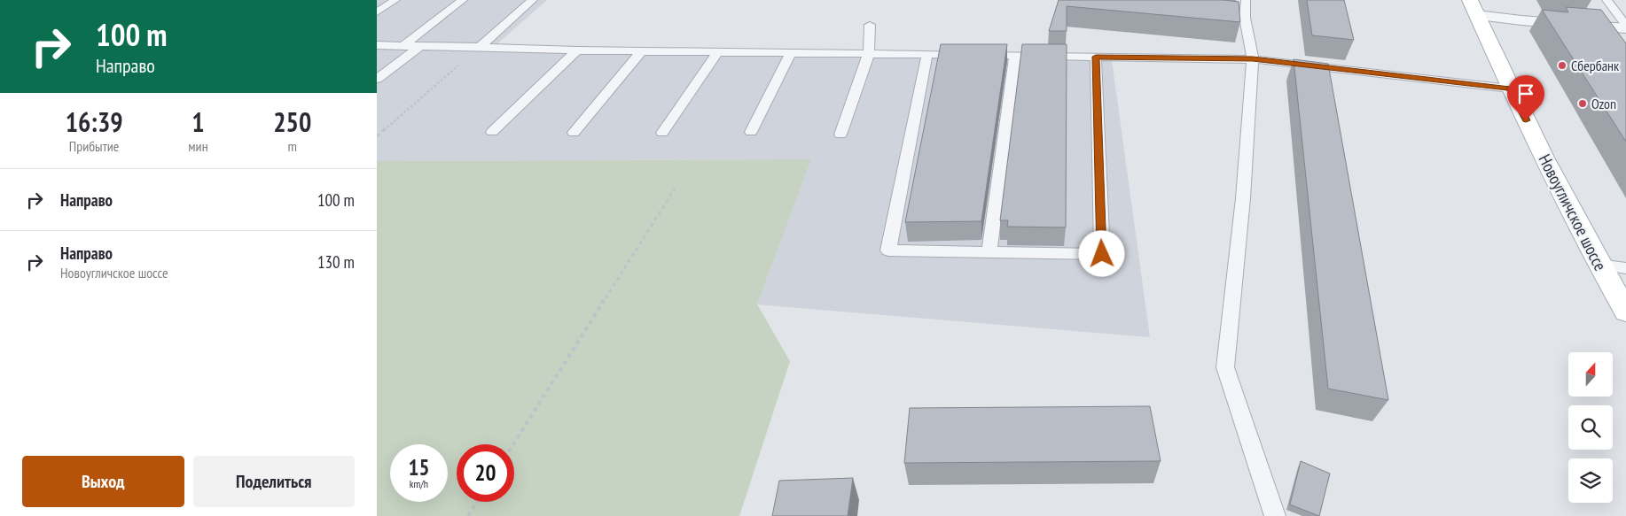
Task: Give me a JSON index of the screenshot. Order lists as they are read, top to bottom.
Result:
{
  "streets": {
    "main road": ["Новоугличское шоссе"]
  },
  "places": ["Сбербанк", "Ozon"],
  "north": "top",
  "page": {
    "turn": ["100 m", "Направо"],
    "eta": [
      "16:39",
      "Прибытие",
      "1",
      "мин",
      "250",
      "m"
    ],
    "list": [
      {
        "name": "Направо",
        "value": "100 m"
      },
      {
        "name": "Направо",
        "note": "Новоугличское шоссе",
        "value": "130 m"
      }
    ],
    "speed": "15 km/h",
    "limit": "20",
    "buttons": ["Выход", "Поделиться"]
  }
}
